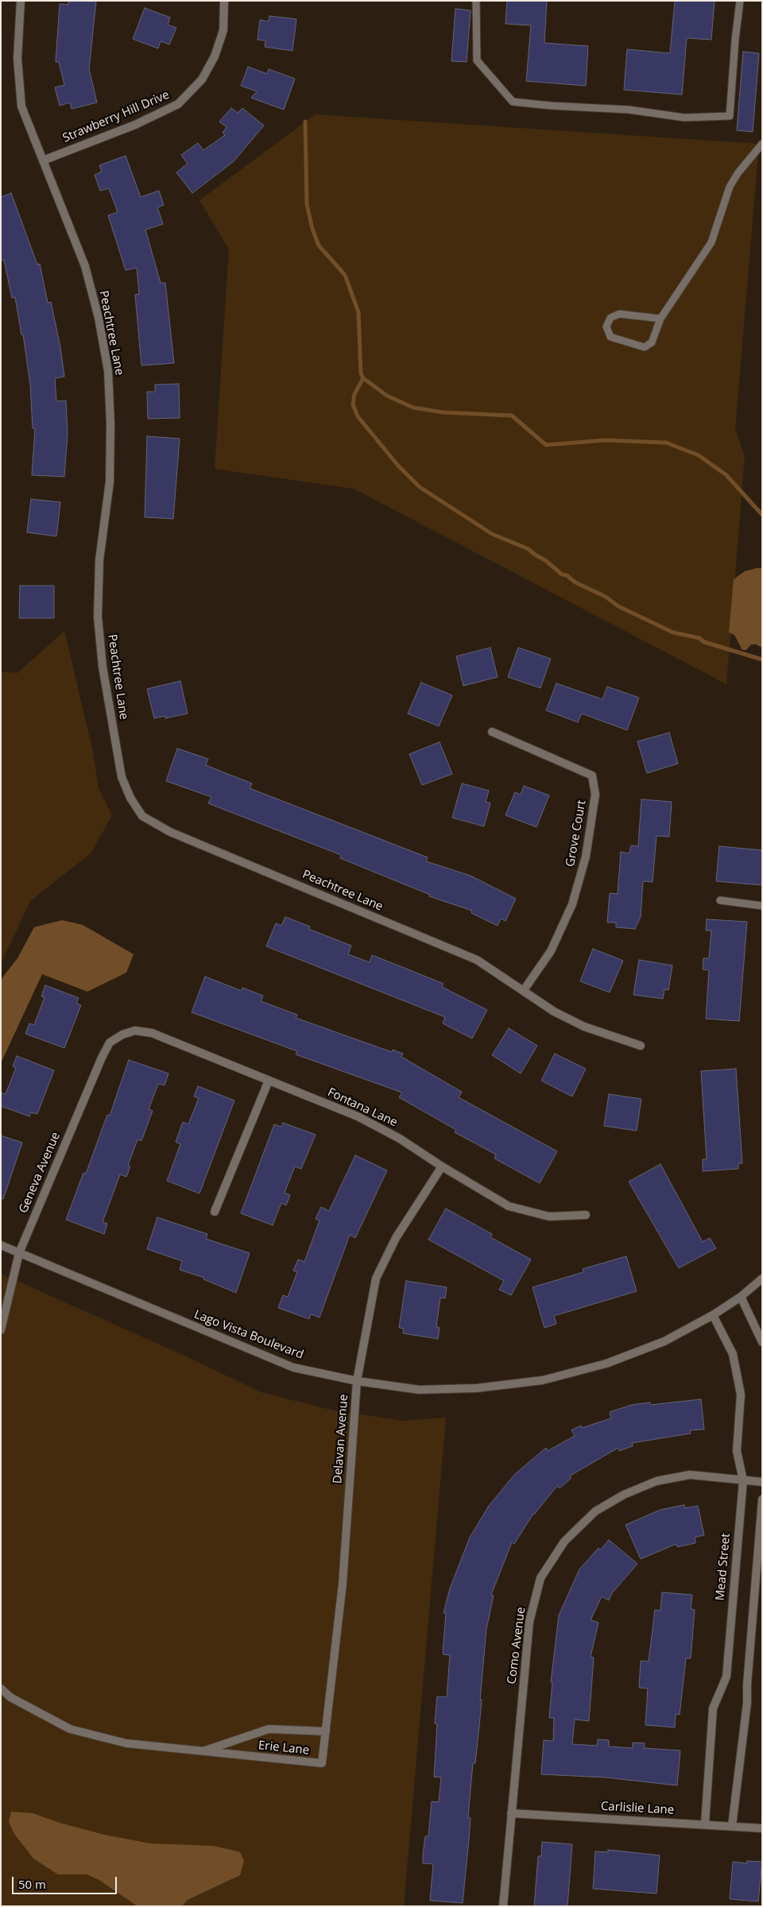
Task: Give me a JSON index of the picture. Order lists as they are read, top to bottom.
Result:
{
  "streets": {
    "street": [
      "Strawberry Hill Drive",
      "Peachtree Lane",
      "Grove Court",
      "Fontana Lane",
      "Geneva Avenue",
      "Lago Vista Boulevard",
      "Delavan Avenue",
      "Mead Street",
      "Como Avenue",
      "Erie Lane",
      "Carlislie Lane"
    ]
  },
  "crossings": [
    ["Strawberry Hill Drive", "Peachtree Lane"],
    ["Peachtree Lane", "Grove Court"],
    ["Fontana Lane", "Geneva Avenue"],
    ["Fontana Lane", "Delavan Avenue"],
    ["Geneva Avenue", "Lago Vista Boulevard"],
    ["Lago Vista Boulevard", "Delavan Avenue"],
    ["Lago Vista Boulevard", "Mead Street"],
    ["Delavan Avenue", "Erie Lane"],
    ["Mead Street", "Como Avenue"],
    ["Mead Street", "Carlislie Lane"],
    ["Como Avenue", "Carlislie Lane"]
  ],
  "scale_bar": "50 m"
}
